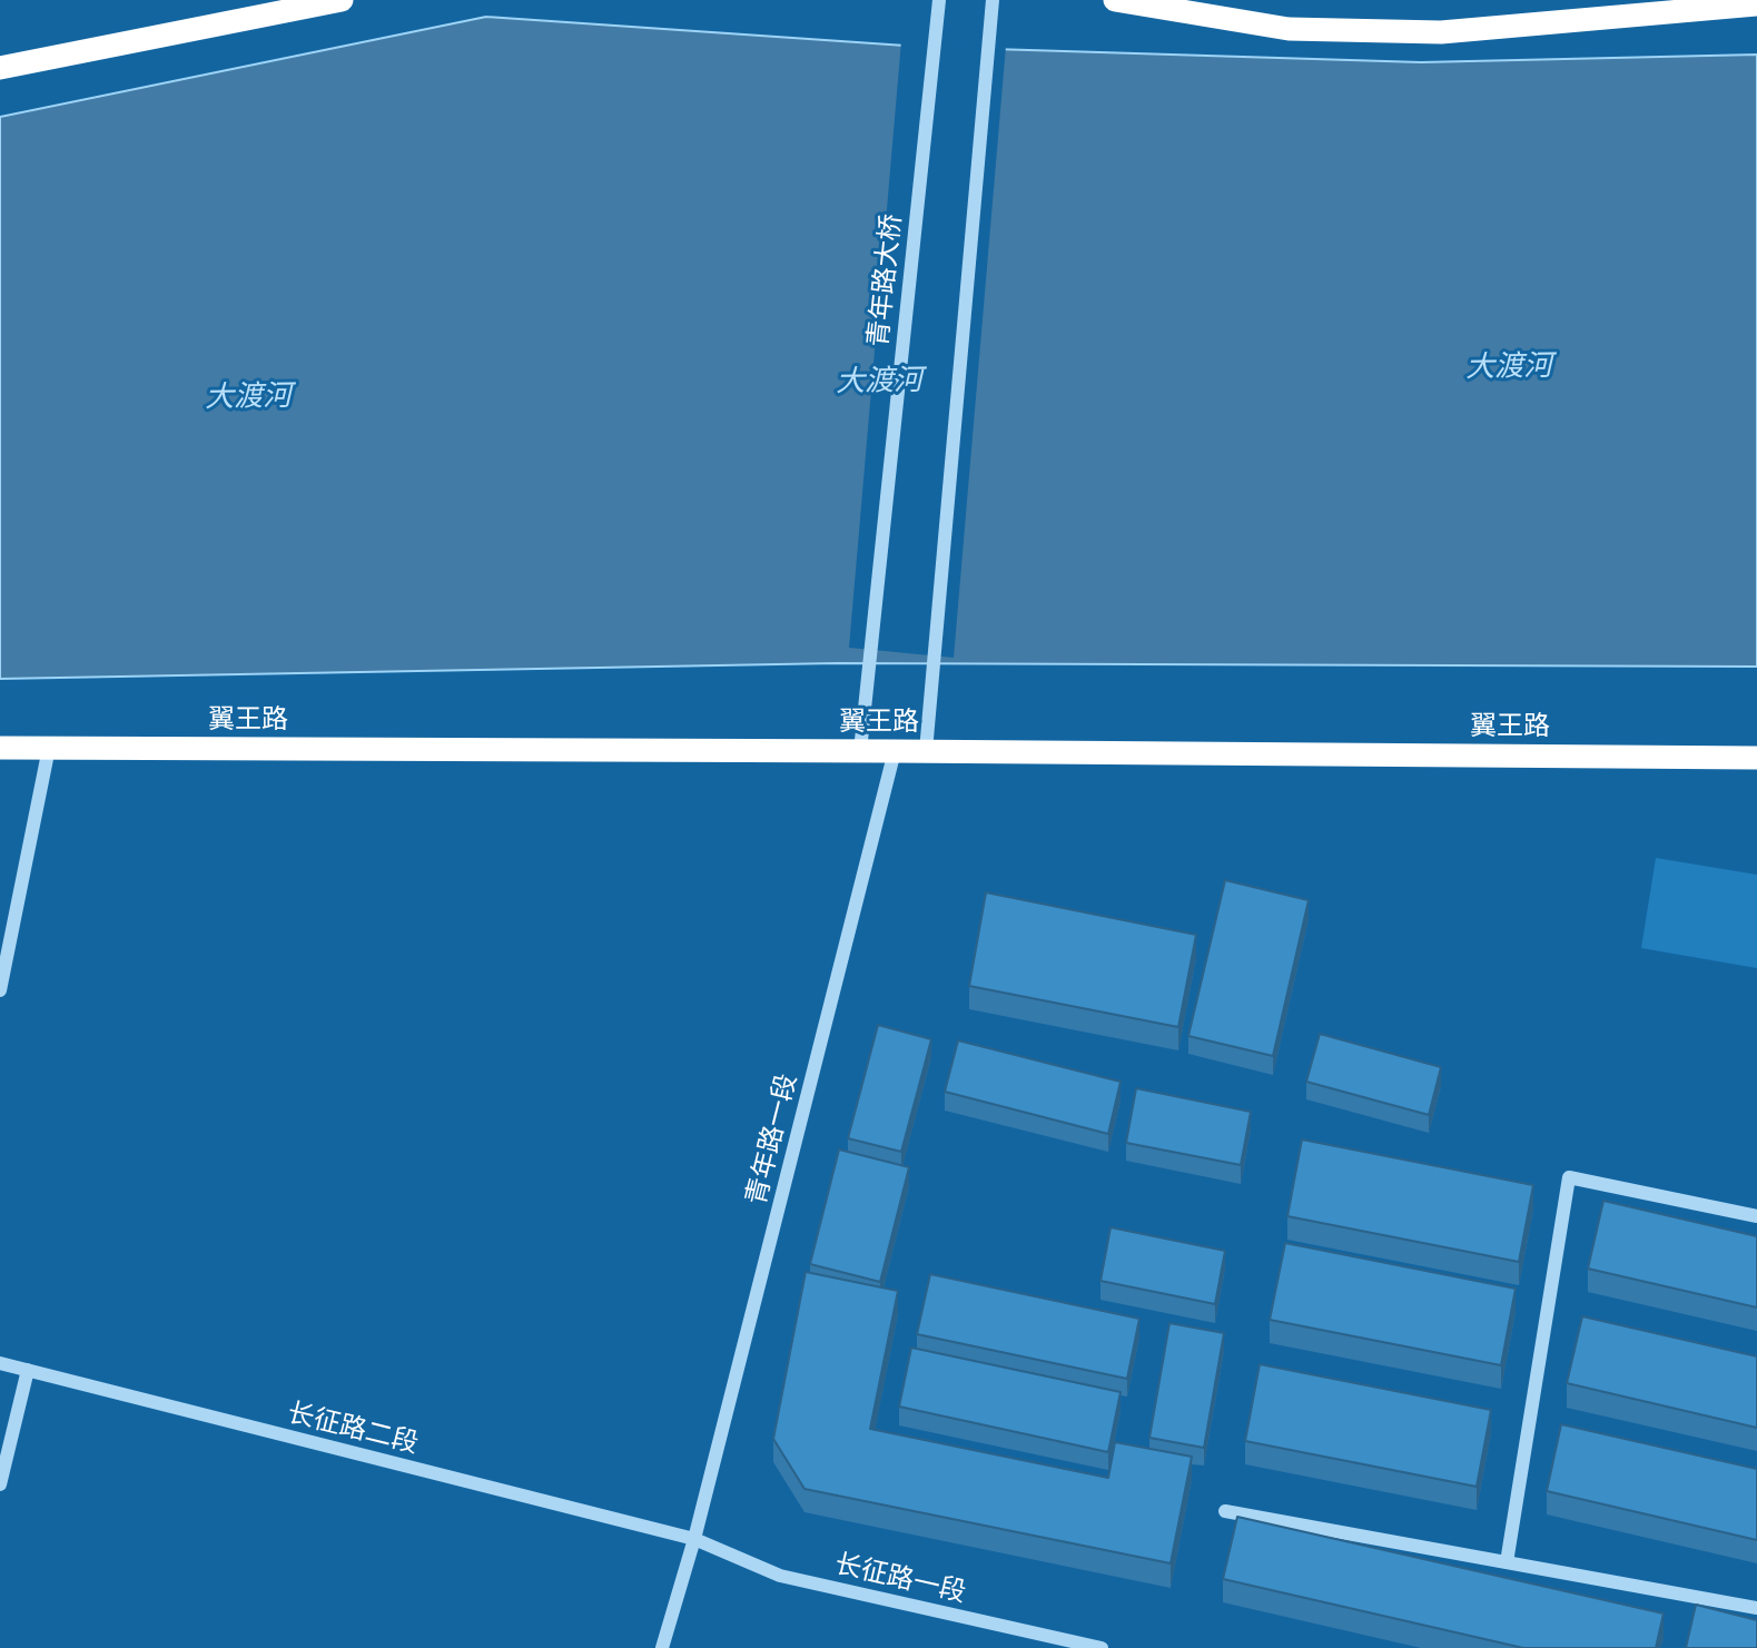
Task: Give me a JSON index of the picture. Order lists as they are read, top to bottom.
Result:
{
  "streets": {
    "highway": ["翼王路"],
    "street": [
      "青年路大桥",
      "青年路一段",
      "长征路二段",
      "长征路一段"
    ]
  },
  "crossings": [
    ["青年路大桥", "翼王路"],
    ["翼王路", "青年路一段"],
    ["青年路一段", "长征路二段"],
    ["青年路一段", "长征路一段"],
    ["长征路二段", "长征路一段"]
  ],
  "water": ["大渡河"]
}
